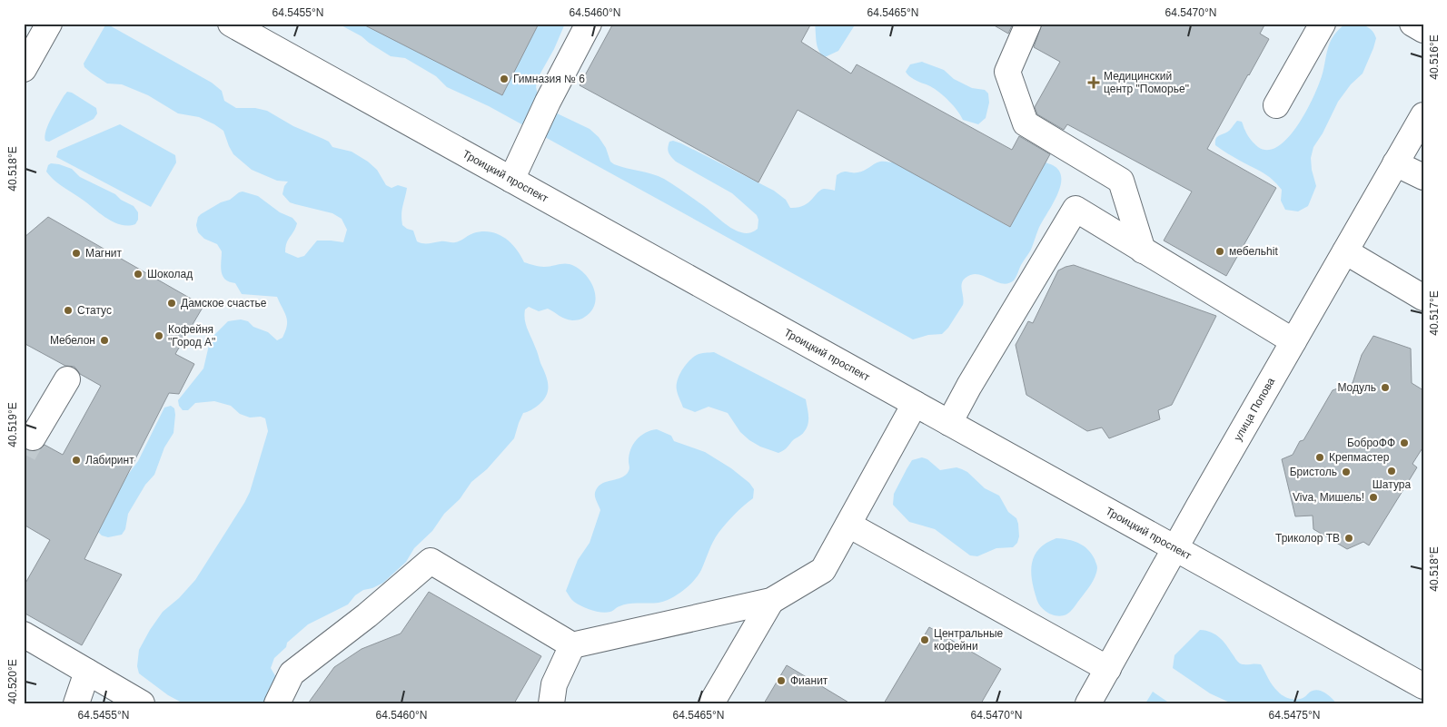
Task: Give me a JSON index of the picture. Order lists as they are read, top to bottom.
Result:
{
  "streets": {
    "main road": ["Троицкий проспект", "улица Попова"]
  },
  "crossings": [
    ["Троицкий проспект", "улица Попова"]
  ],
  "places": {
    "other": [
      "Гимназия № 6",
      "мебельhit",
      "Магнит",
      "Шоколад",
      "Дамское счастье",
      "Статус",
      "Кофейня \"Город А\"",
      "Мебелон",
      "Модуль",
      "БоброФФ",
      "Крепмастер",
      "Лабиринт",
      "Шатура",
      "Бристоль",
      "Viva, Мишель!",
      "Триколор ТВ",
      "Центральные кофейни",
      "Фианит"
    ],
    "health": ["Медицинский центр \"Поморье\""]
  },
  "coordinates": [
    "64.5455°N",
    "64.5460°N",
    "64.5465°N",
    "64.5470°N",
    "40.516°E",
    "40.518°E",
    "40.517°E",
    "40.519°E",
    "40.520°E",
    "64.5475°N"
  ]
}
